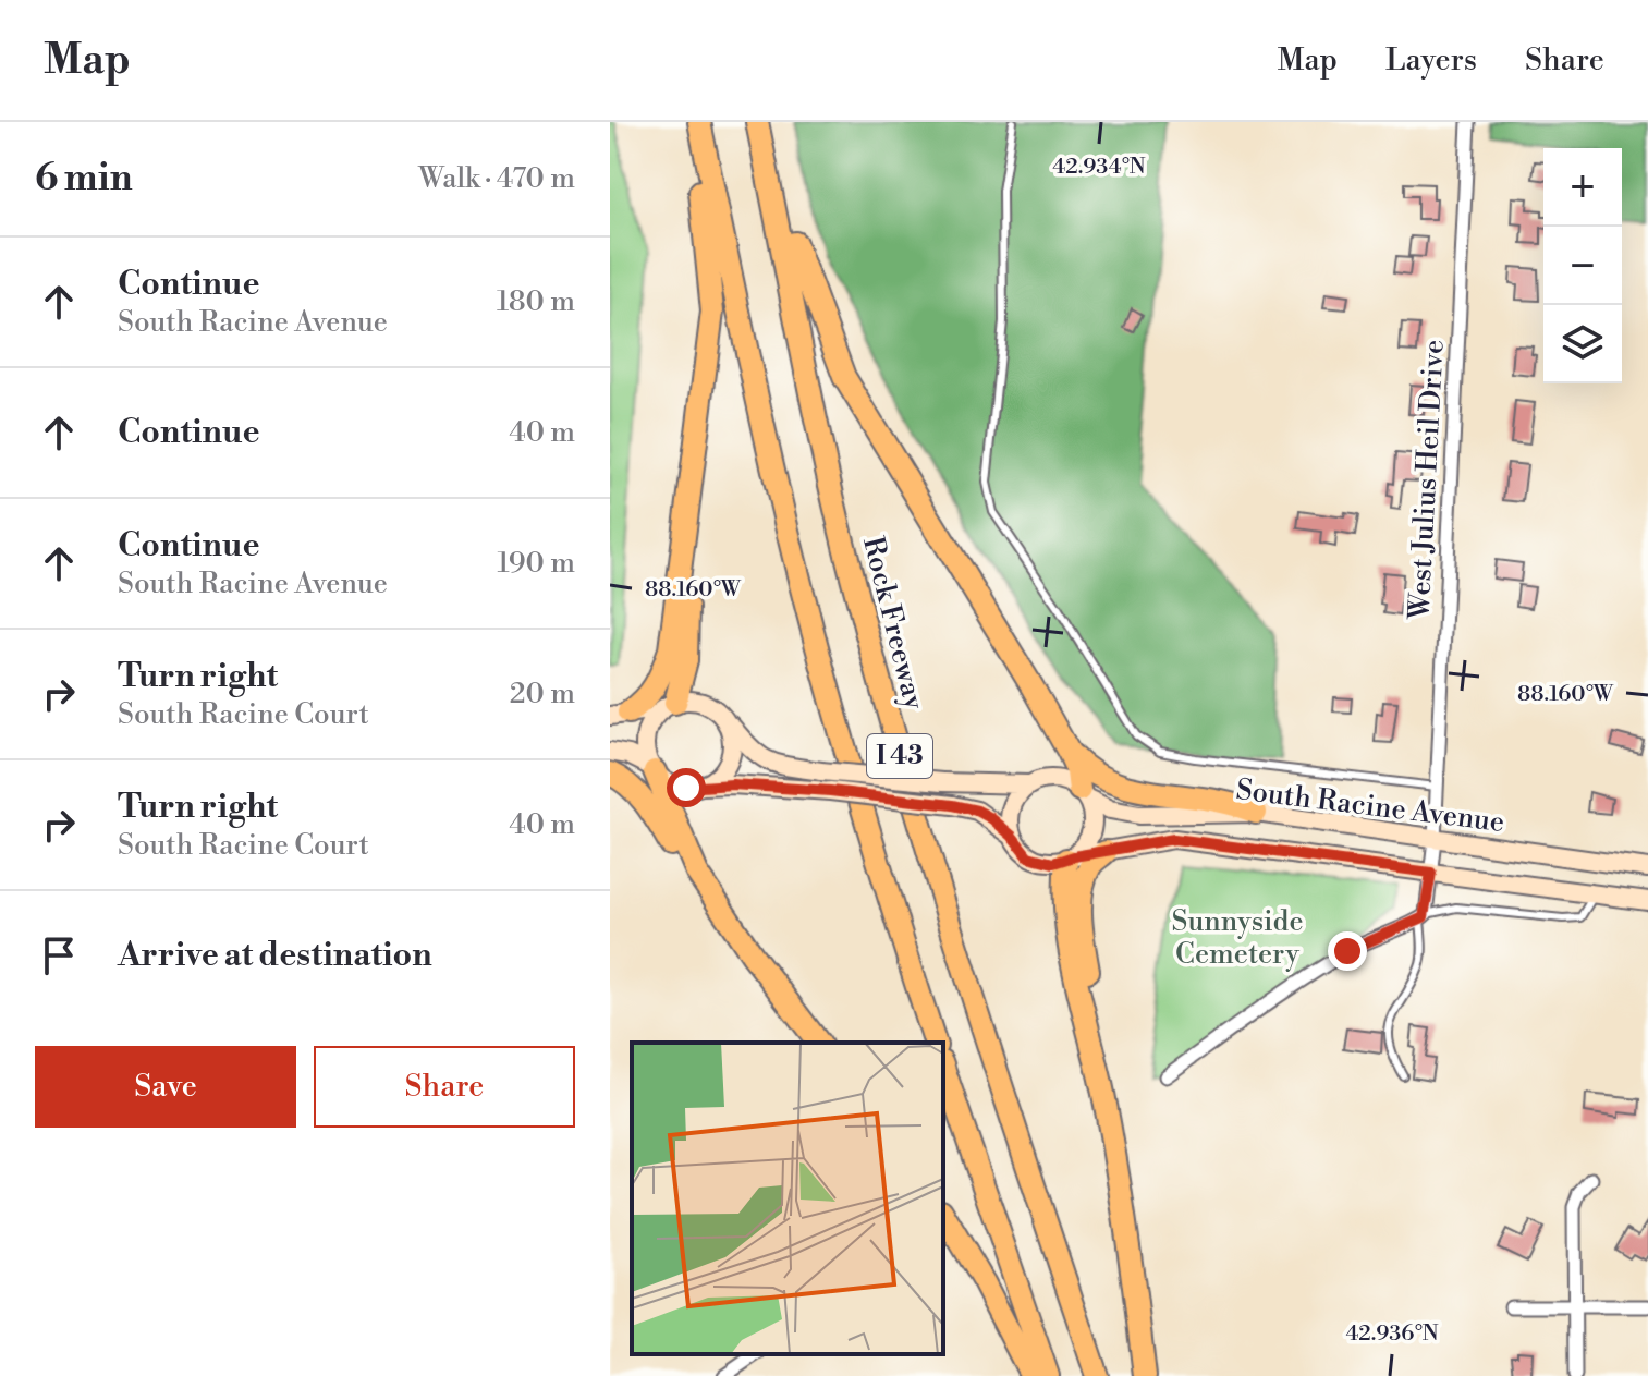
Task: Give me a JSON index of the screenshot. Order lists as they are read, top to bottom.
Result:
{
  "streets": {
    "highway": ["Rock Freeway", "I 43"],
    "main road": ["South Racine Avenue"],
    "street": ["West Julius Heil Drive"]
  },
  "crossings": [
    ["West Julius Heil Drive", "South Racine Avenue"]
  ],
  "parks": ["Sunnyside Cemetery"],
  "page": {
    "header": "Map",
    "nav": ["Map", "Layers", "Share"],
    "heading": ["6 min", "Walk · 470 m"],
    "map_buttons": ["+", "−"],
    "list": [
      ["Continue", "South Racine Avenue", "180 m"],
      ["Continue", "40 m"],
      ["Continue", "South Racine Avenue", "190 m"],
      ["Turn right", "South Racine Court", "20 m"],
      ["Turn right", "South Racine Court", "40 m"],
      "Arrive at destination"
    ],
    "buttons": ["Save", "Share"]
  },
  "coordinates": ["42.934°N", "88.160°W", "42.936°N"]
}
